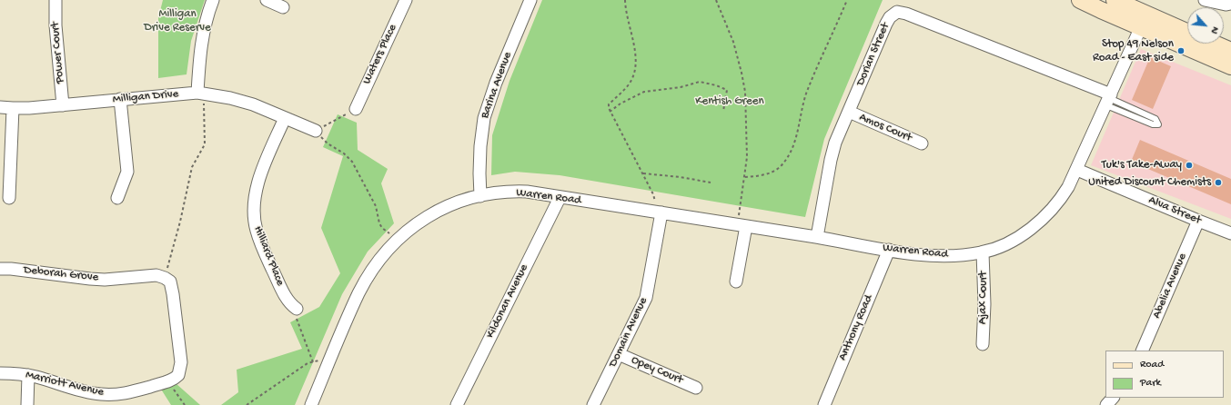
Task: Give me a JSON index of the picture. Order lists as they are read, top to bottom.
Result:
{
  "streets": {
    "street": [
      "Power Court",
      "Waters Place",
      "Dorian Street",
      "Barina Avenue",
      "Milligan Drive",
      "Amos Court",
      "Warren Road",
      "Alva Street",
      "Hilliard Place",
      "Deborah Grove",
      "Abelia Avenue",
      "Ajax Court",
      "Kildonan Avenue",
      "Anthony Road",
      "Domain Avenue",
      "Opey Court",
      "Marriott Avenue"
    ]
  },
  "crossings": [
    ["Power Court", "Milligan Drive"],
    ["Dorian Street", "Amos Court"],
    ["Dorian Street", "Warren Road"],
    ["Barina Avenue", "Warren Road"],
    ["Warren Road", "Alva Street"],
    ["Warren Road", "Ajax Court"],
    ["Warren Road", "Kildonan Avenue"],
    ["Warren Road", "Anthony Road"],
    ["Warren Road", "Domain Avenue"],
    ["Alva Street", "Abelia Avenue"],
    ["Domain Avenue", "Opey Court"]
  ],
  "parks": ["Milligan Drive Reserve", "Kentish Green"],
  "places": ["Stop 49 Nelson Road - East side", "Tuk's Take-Away", "United Discount Chemists"],
  "legend": ["Road", "Park"],
  "north": "bottom right"
}
